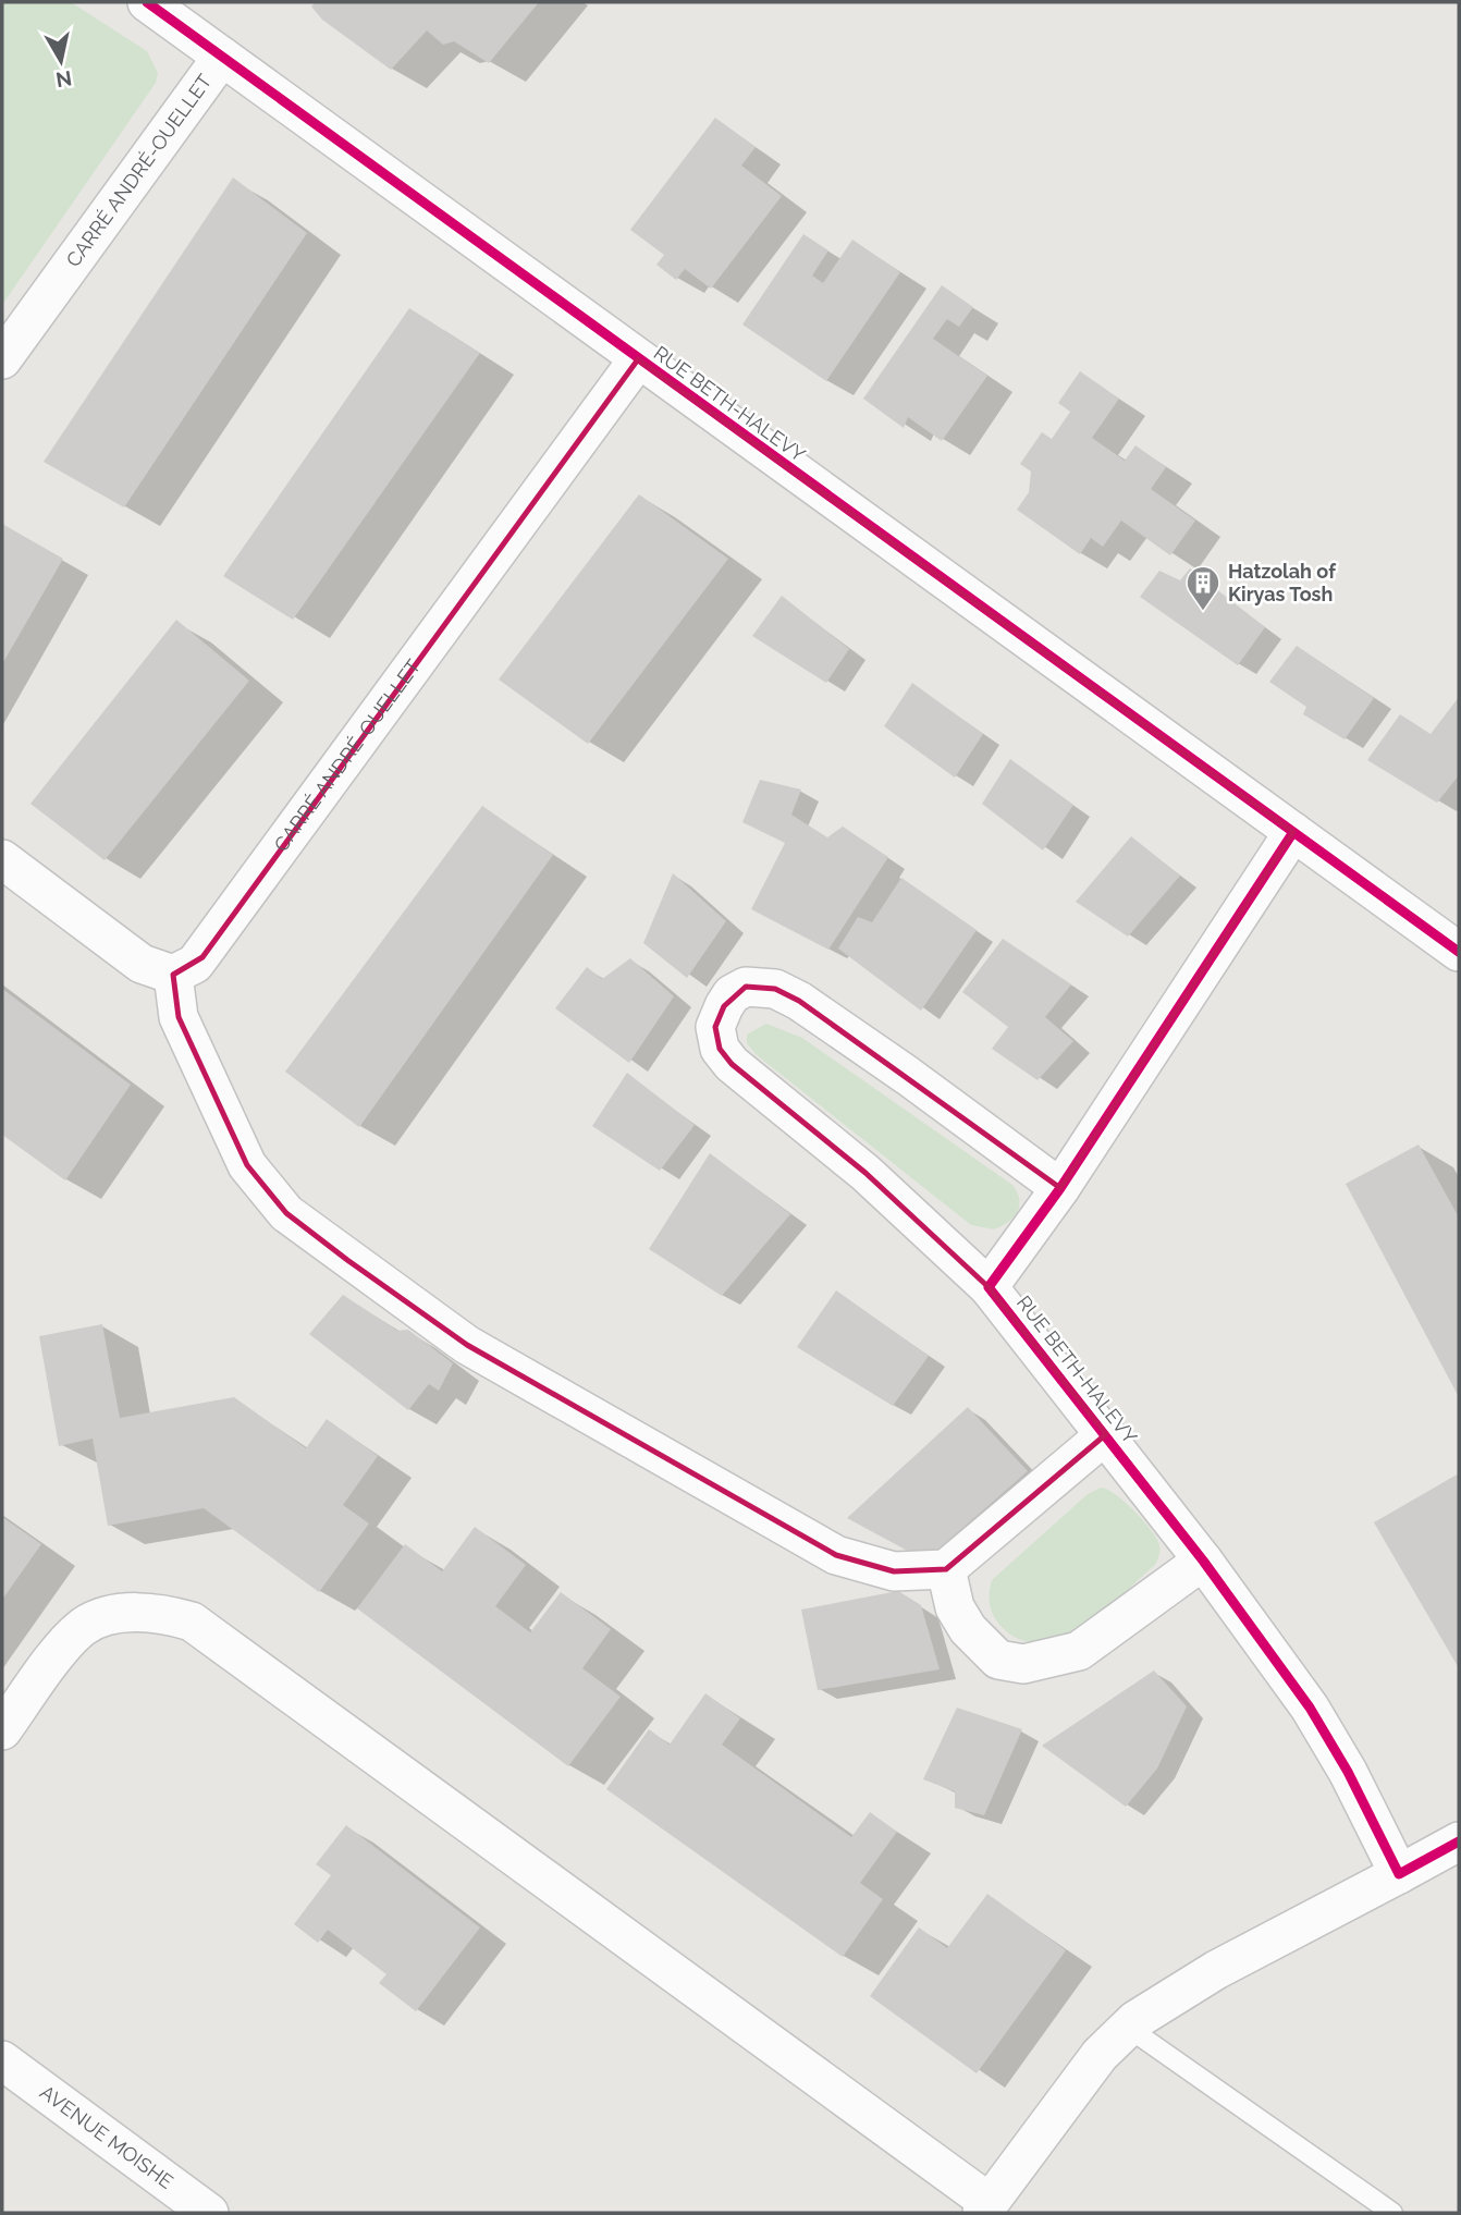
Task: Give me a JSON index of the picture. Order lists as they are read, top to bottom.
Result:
{
  "streets": {
    "street": ["CARRÉ ANDRÉ-OUELLET", "RUE BETH-HALEVY", "AVENUE MOISHE"]
  },
  "crossings": [
    ["CARRÉ ANDRÉ-OUELLET", "RUE BETH-HALEVY"]
  ],
  "places": {
    "building": ["Hatzolah of Kiryas Tosh"]
  },
  "north": "bottom"
}
